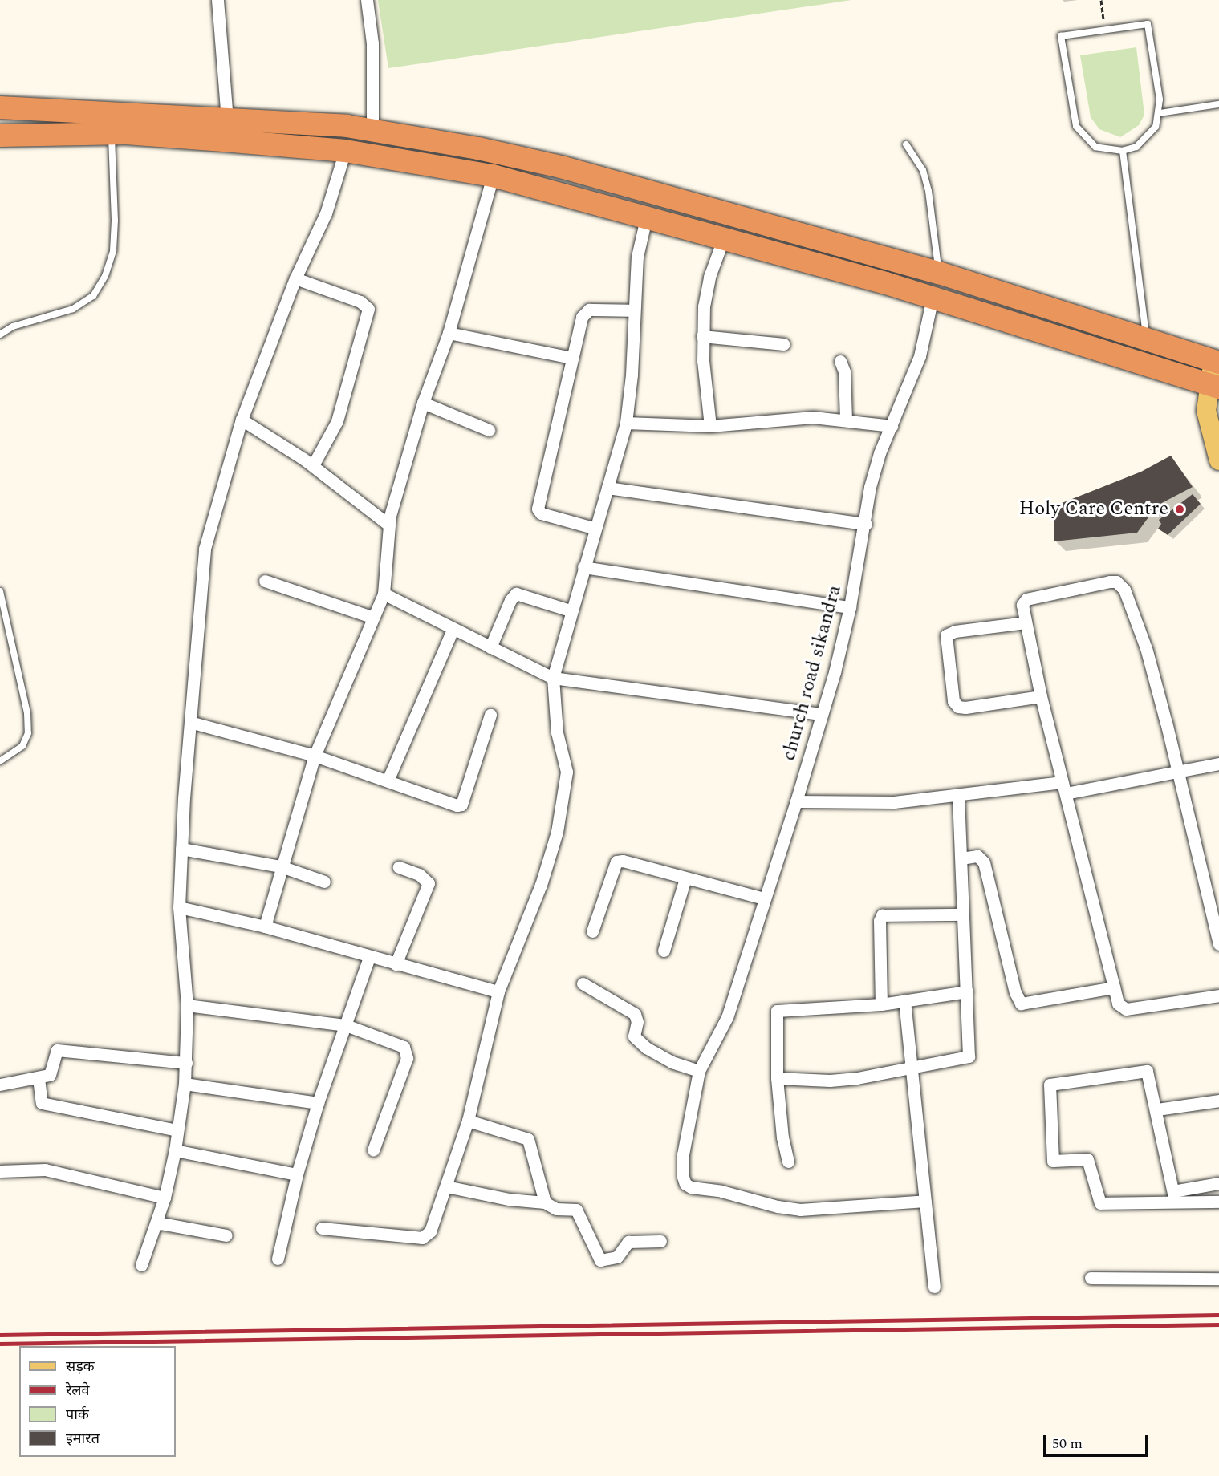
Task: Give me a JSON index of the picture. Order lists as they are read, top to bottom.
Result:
{
  "streets": {
    "street": ["church road sikandra"]
  },
  "places": ["Holy Care Centre"],
  "legend": [
    "सड़क",
    "रेलवे",
    "पार्क",
    "इमारत"
  ],
  "scale_bar": "50 m"
}
